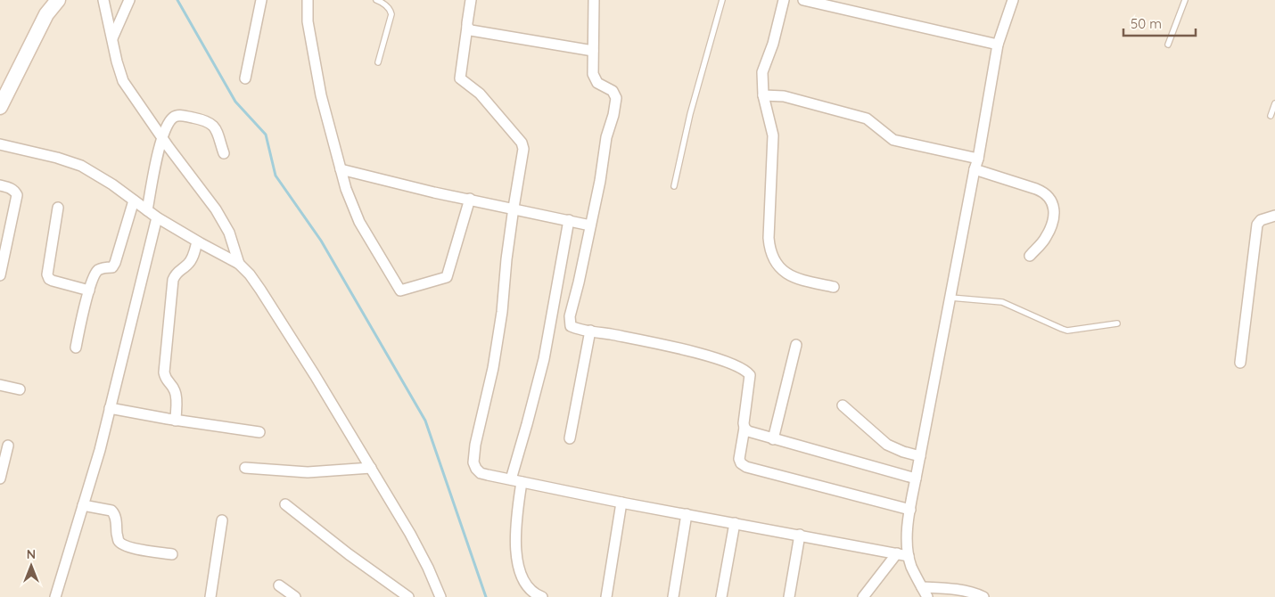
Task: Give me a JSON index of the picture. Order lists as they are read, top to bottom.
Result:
{
  "scale_bar": "50 m",
  "north": "top"
}
